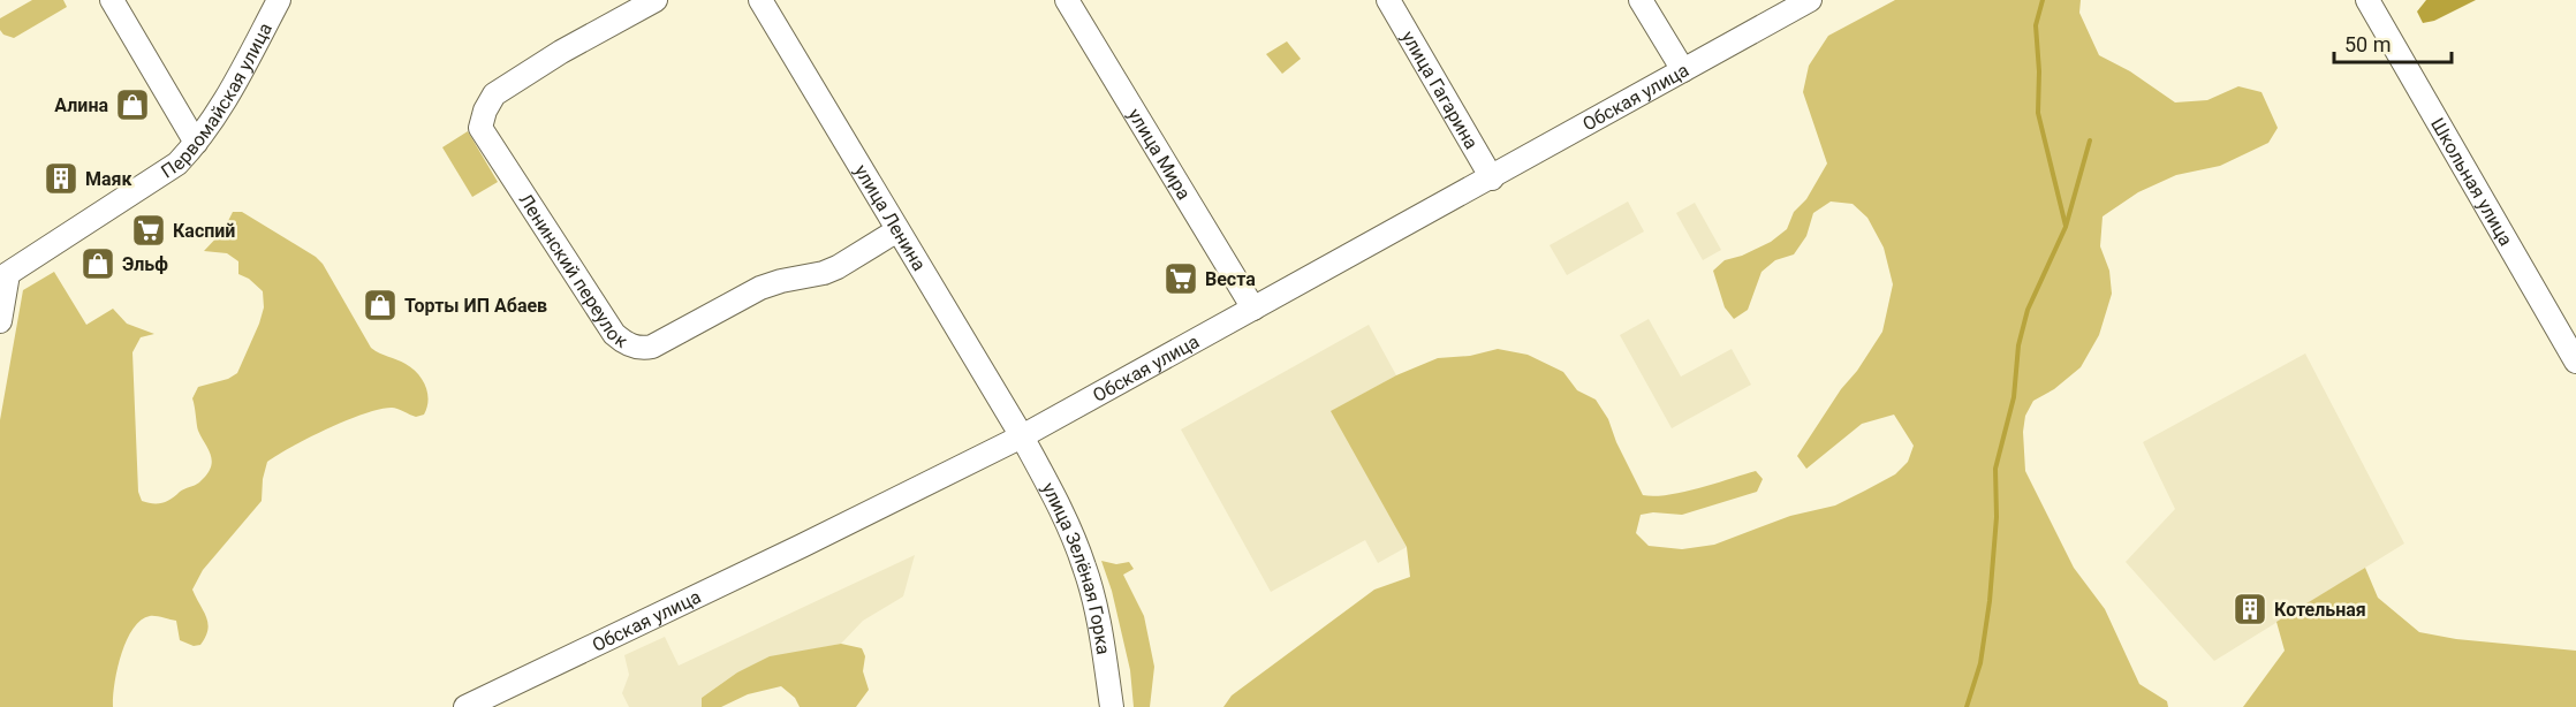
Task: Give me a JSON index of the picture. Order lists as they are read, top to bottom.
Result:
{
  "streets": {
    "street": [
      "улица Гагарина",
      "Первомайская улица",
      "Обская улица",
      "улица Мира",
      "Школьная улица",
      "улица Ленина",
      "Ленинский переулок",
      "улица Зелёная Горка"
    ]
  },
  "crossings": [
    ["улица Гагарина", "Обская улица"],
    ["Обская улица", "улица Мира"],
    ["Обская улица", "улица Ленина"],
    ["Обская улица", "улица Зелёная Горка"],
    ["улица Ленина", "Ленинский переулок"],
    ["улица Ленина", "улица Зелёная Горка"]
  ],
  "places": {
    "shop": ["Алина", "Эльф", "Торты ИП Абаев"],
    "building": ["Маяк", "Котельная"],
    "supermarket": ["Каспий", "Веста"]
  },
  "scale_bar": "50 m"
}
